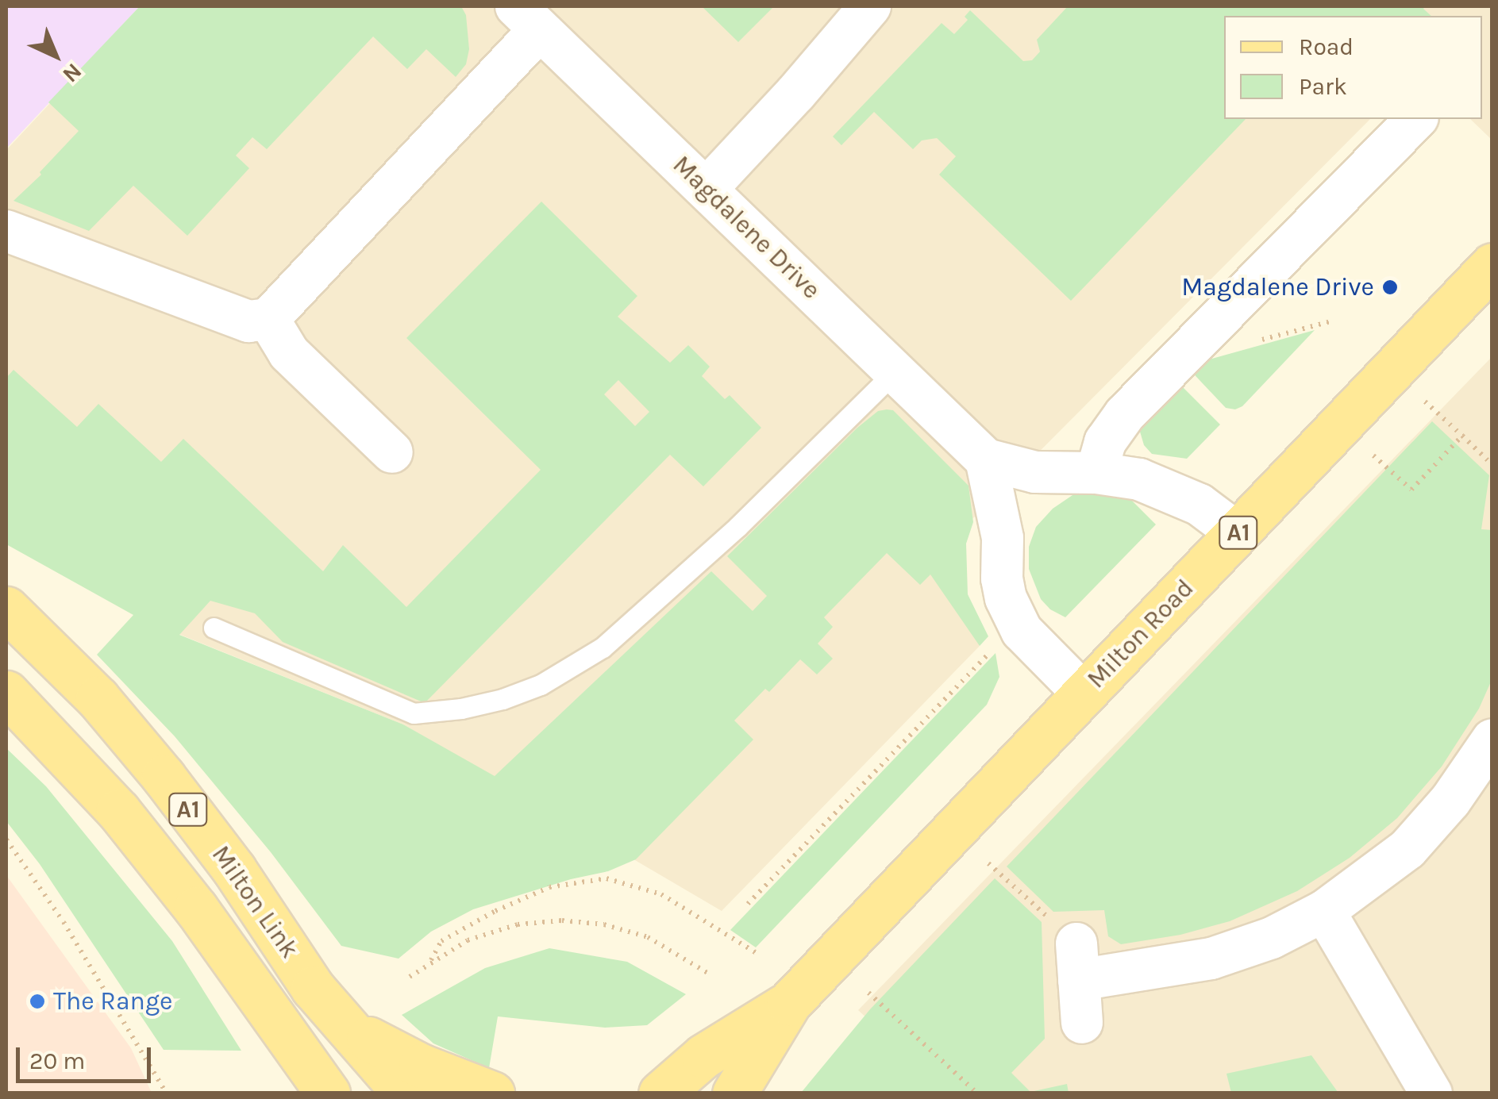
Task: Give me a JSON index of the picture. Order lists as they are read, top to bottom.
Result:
{
  "streets": {
    "main road": ["A1", "Milton Road", "Milton Link"],
    "street": ["Magdalene Drive"]
  },
  "crossings": [
    ["A1", "Milton Road"],
    ["A1", "Milton Link"]
  ],
  "places": ["Magdalene Drive", "The Range"],
  "legend": ["Road", "Park"],
  "scale_bar": "20 m",
  "north": "bottom right"
}
